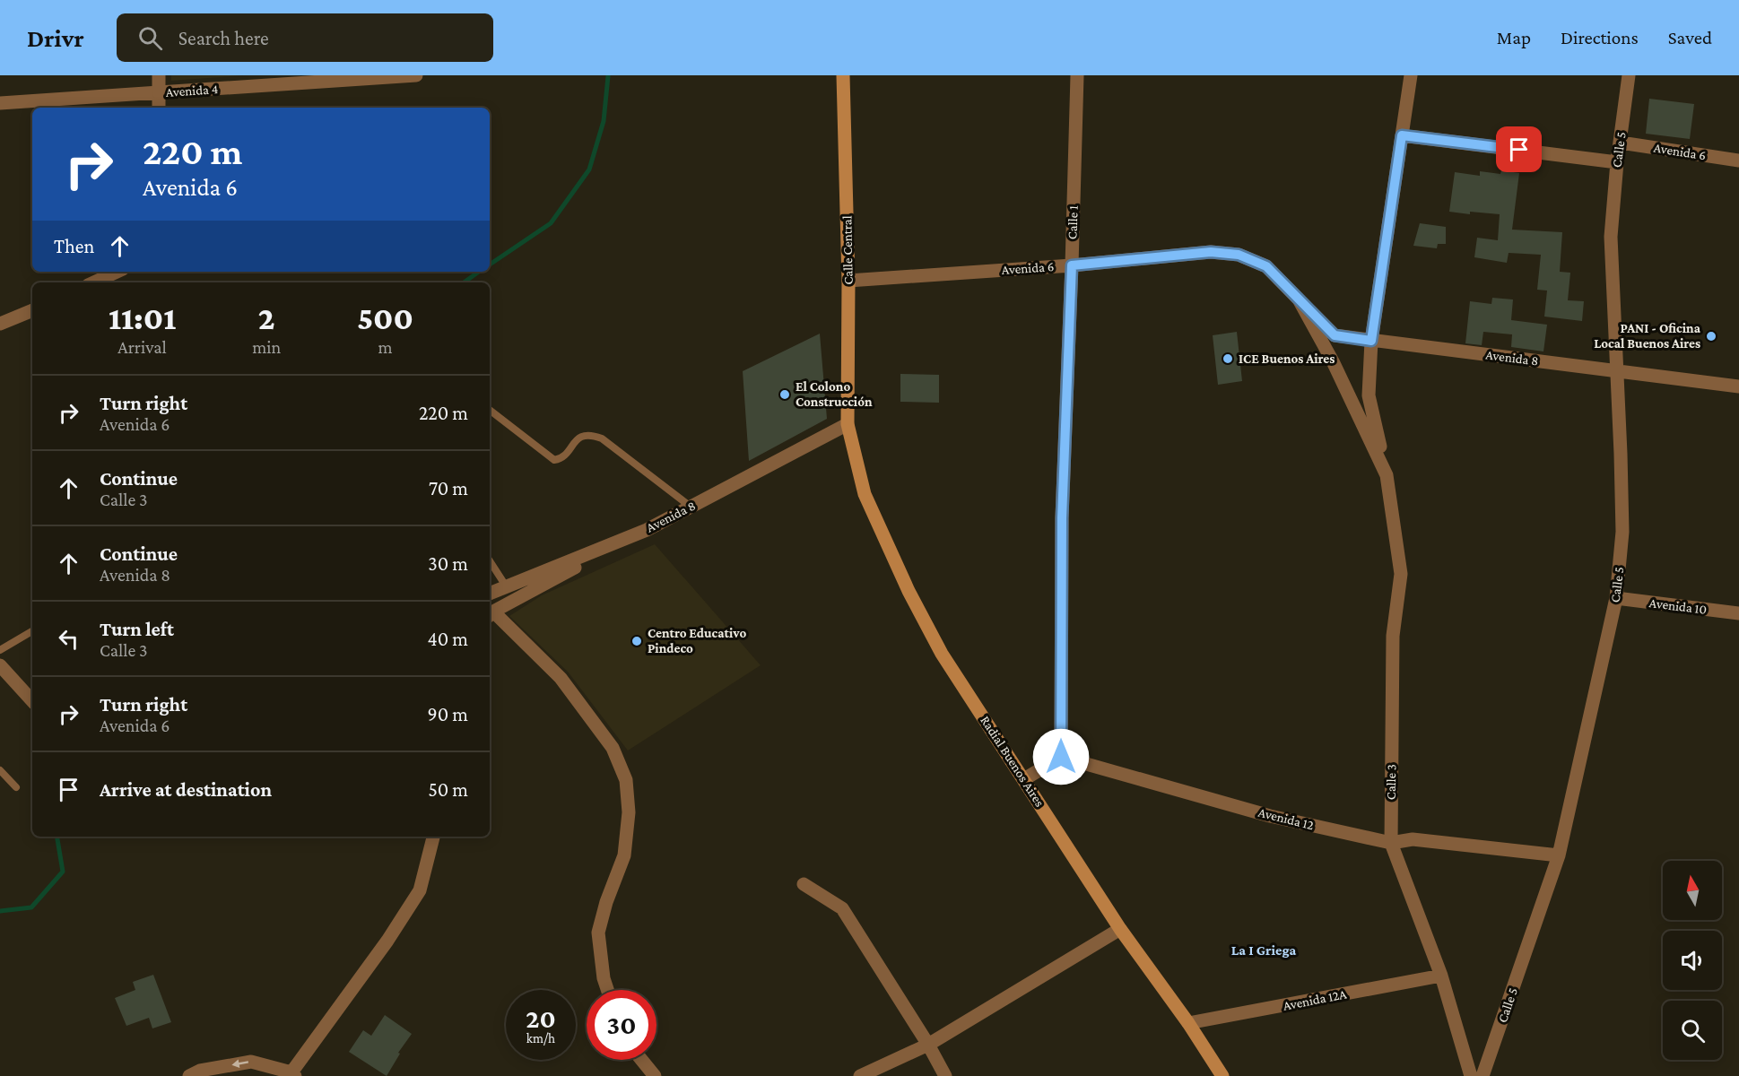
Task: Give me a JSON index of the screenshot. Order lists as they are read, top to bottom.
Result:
{
  "streets": {
    "main road": ["Calle Central", "Radial Buenos Aires"],
    "street": [
      "Avenida 4",
      "Calle 5",
      "Avenida 6",
      "Calle 1",
      "Avenida 8",
      "Avenida 10",
      "Calle 3",
      "Avenida 12",
      "Avenida 12A"
    ]
  },
  "crossings": [
    ["Calle 5", "Avenida 6"],
    ["Calle 5", "Avenida 8"],
    ["Calle 5", "Avenida 10"],
    ["Calle 5", "Avenida 12"],
    ["Avenida 6", "Calle 1"],
    ["Avenida 6", "Calle Central"],
    ["Avenida 6", "Calle 3"],
    ["Calle 1", "Avenida 12"],
    ["Calle Central", "Avenida 8"],
    ["Calle Central", "Radial Buenos Aires"],
    ["Avenida 8", "Radial Buenos Aires"],
    ["Avenida 8", "Calle 3"],
    ["Radial Buenos Aires", "Avenida 12A"],
    ["Calle 3", "Avenida 12"],
    ["Calle 3", "Avenida 12A"]
  ],
  "districts": ["La I Griega"],
  "places": [
    "PANI - Oficina Local Buenos Aires",
    "ICE Buenos Aires",
    "El Colono Construcción",
    "Centro Educativo Pindeco"
  ],
  "north": "top",
  "page": {
    "header": "Drivr",
    "search": "Search here",
    "nav": ["Map", "Directions", "Saved"],
    "turn": ["220 m", "Avenida 6"],
    "then": "Then",
    "eta": [
      "11:01",
      "Arrival",
      "2",
      "min",
      "500",
      "m"
    ],
    "list": [
      {
        "name": "Turn right",
        "note": "Avenida 6",
        "value": "220 m"
      },
      {
        "name": "Continue",
        "note": "Calle 3",
        "value": "70 m"
      },
      {
        "name": "Continue",
        "note": "Avenida 8",
        "value": "30 m"
      },
      {
        "name": "Turn left",
        "note": "Calle 3",
        "value": "40 m"
      },
      {
        "name": "Turn right",
        "note": "Avenida 6",
        "value": "90 m"
      },
      {
        "name": "Arrive at destination",
        "value": "50 m"
      }
    ],
    "speed": "20 km/h",
    "limit": "30"
  }
}
